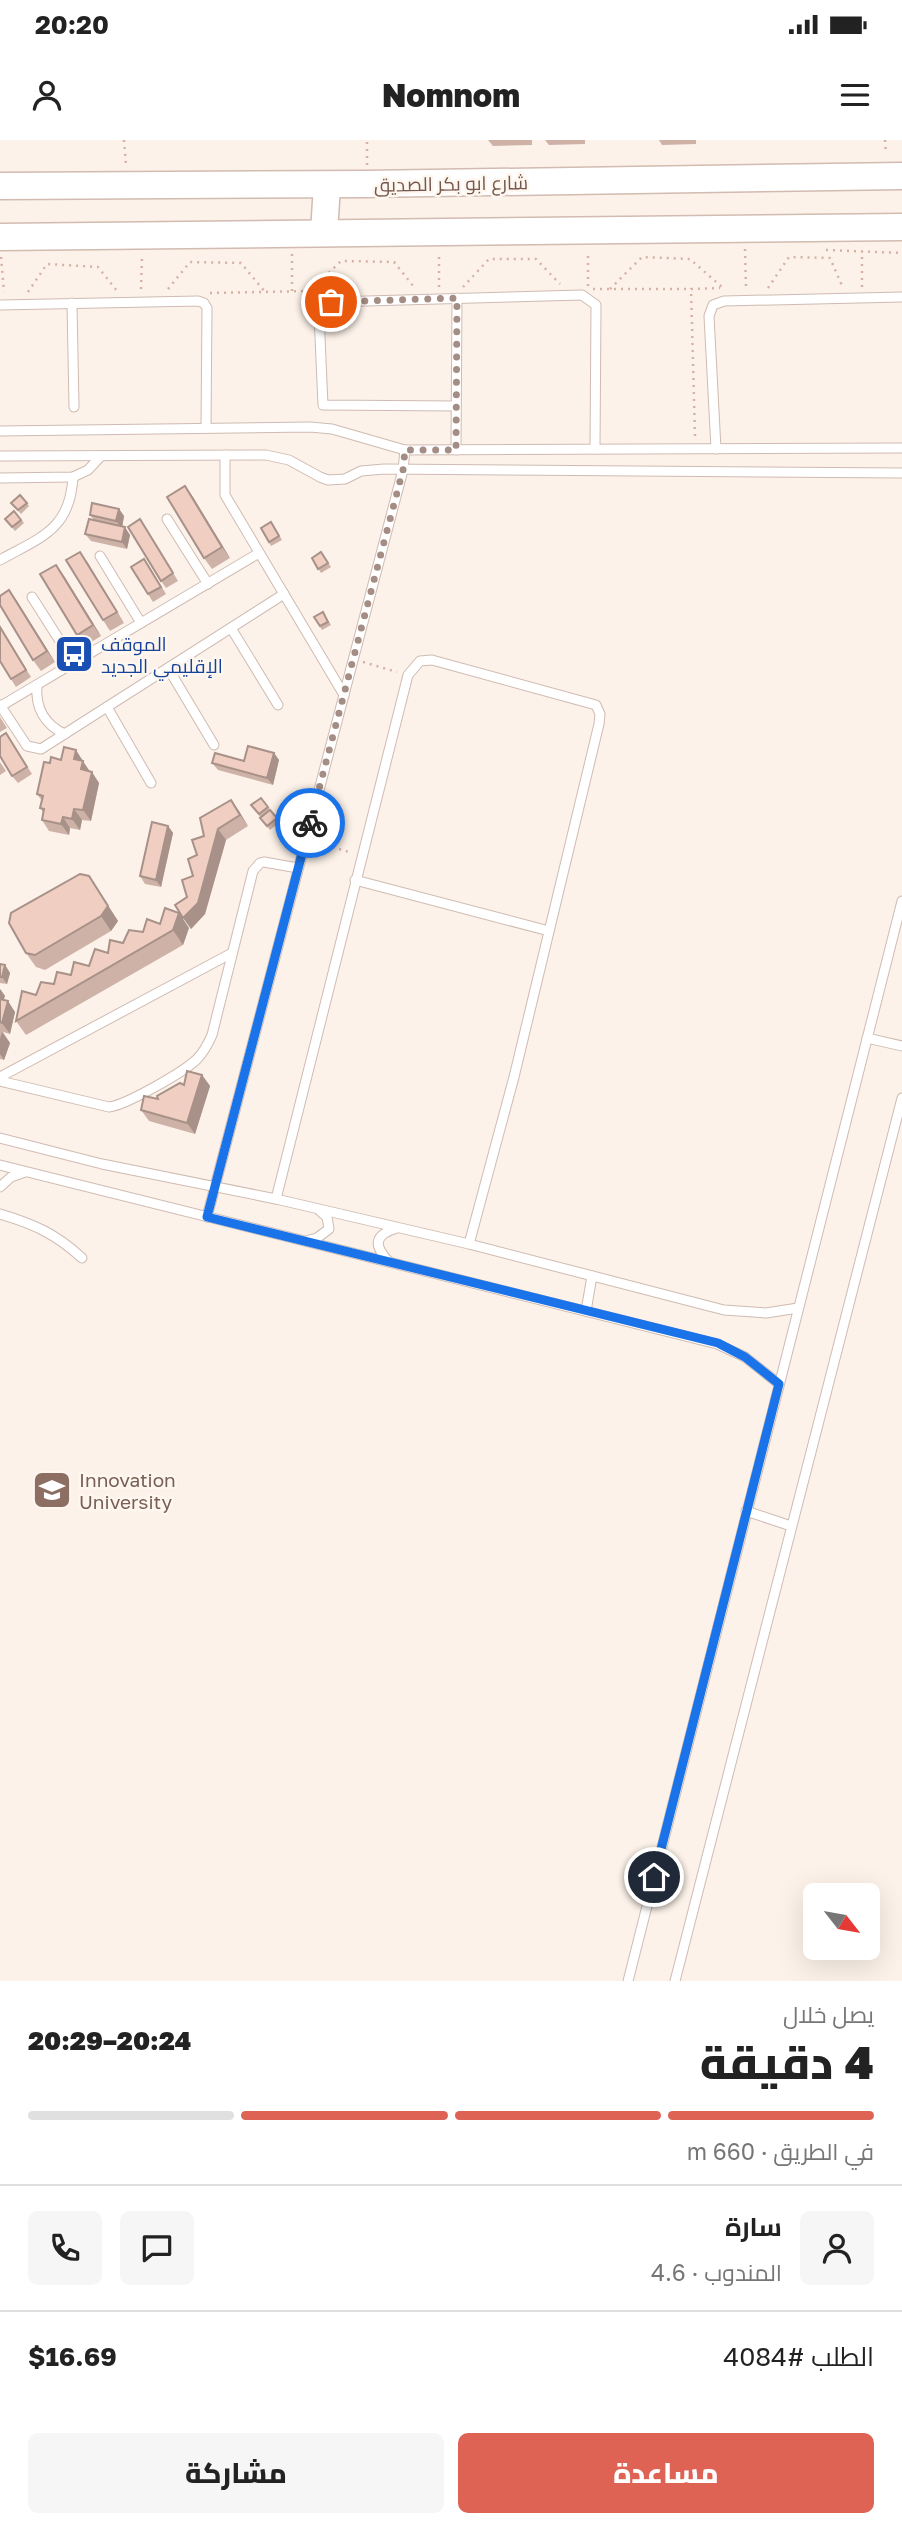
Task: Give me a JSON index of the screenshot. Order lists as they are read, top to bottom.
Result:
{
  "streets": {
    "main road": ["شارع ابو بكر الصديق"]
  },
  "places": {
    "bus stop": ["الموقف الإقليمي الجديد"],
    "school or university": ["Innovation University"]
  },
  "north": "bottom right",
  "page": {
    "status": "20:20",
    "header": "Nomnom",
    "heading": ["4 دقيقة", "يصل خلال", "20:24–20:29"],
    "panel": [
      "سارة",
      "المندوب · 4.6",
      "الطلب #4084",
      "$16.69"
    ],
    "bar": "في الطريق · 660 m",
    "buttons": ["مساعدة", "مشاركة"]
  }
}
